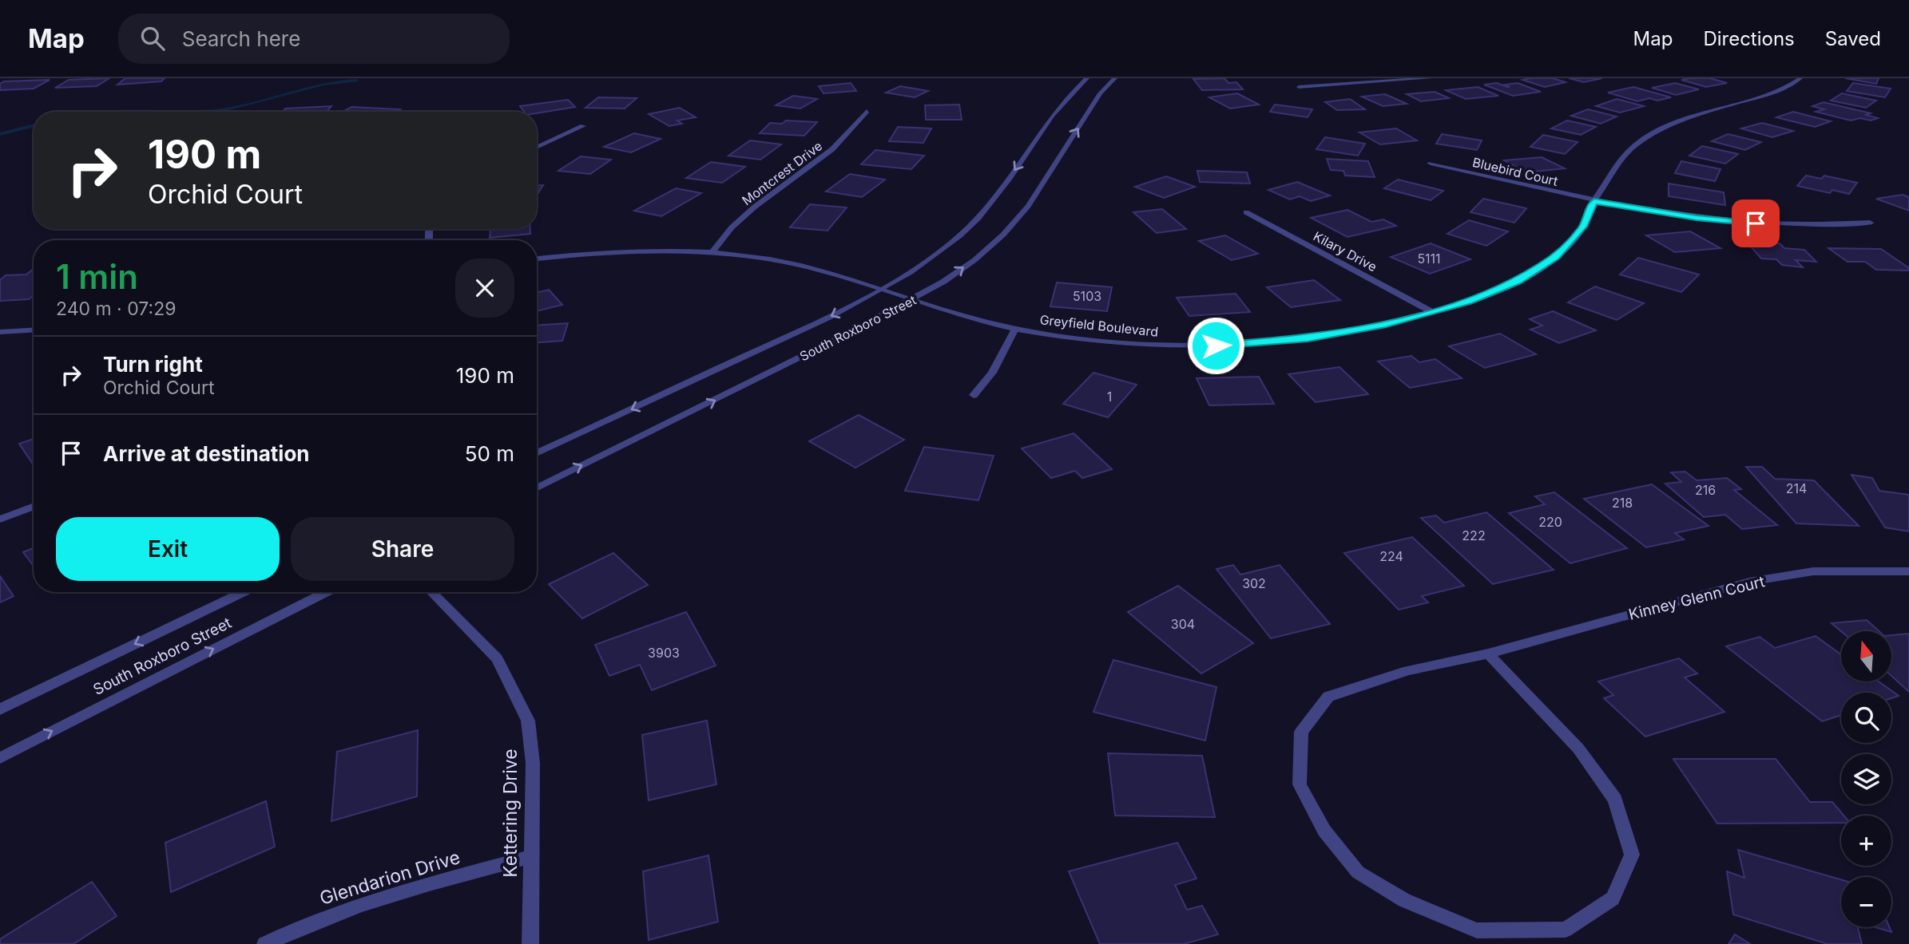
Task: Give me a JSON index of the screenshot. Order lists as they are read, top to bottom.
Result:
{
  "streets": {
    "street": [
      "Bluebird Court",
      "Montcrest Drive",
      "Kilary Drive",
      "Greyfield Boulevard",
      "South Roxboro Street",
      "Kinney Glenn Court",
      "Kettering Drive",
      "Glendarion Drive"
    ]
  },
  "crossings": [
    ["Bluebird Court", "Greyfield Boulevard"],
    ["Montcrest Drive", "Greyfield Boulevard"],
    ["Kilary Drive", "Greyfield Boulevard"],
    ["Greyfield Boulevard", "South Roxboro Street"],
    ["Kettering Drive", "Glendarion Drive"]
  ],
  "house_numbers": [
    "5111",
    "5103",
    "1",
    "214",
    "216",
    "218",
    "220",
    "222",
    "224",
    "302",
    "304",
    "3903"
  ],
  "north": "top",
  "page": {
    "header": "Map",
    "search": "Search here",
    "nav": ["Map", "Directions", "Saved"],
    "turn": ["190 m", "Orchid Court"],
    "heading": ["1 min", "240 m · 07:29"],
    "list": [
      {
        "name": "Turn right",
        "note": "Orchid Court",
        "value": "190 m"
      },
      {
        "name": "Arrive at destination",
        "value": "50 m"
      }
    ],
    "buttons": ["Exit", "Share"],
    "map_buttons": ["+", "−"]
  }
}
